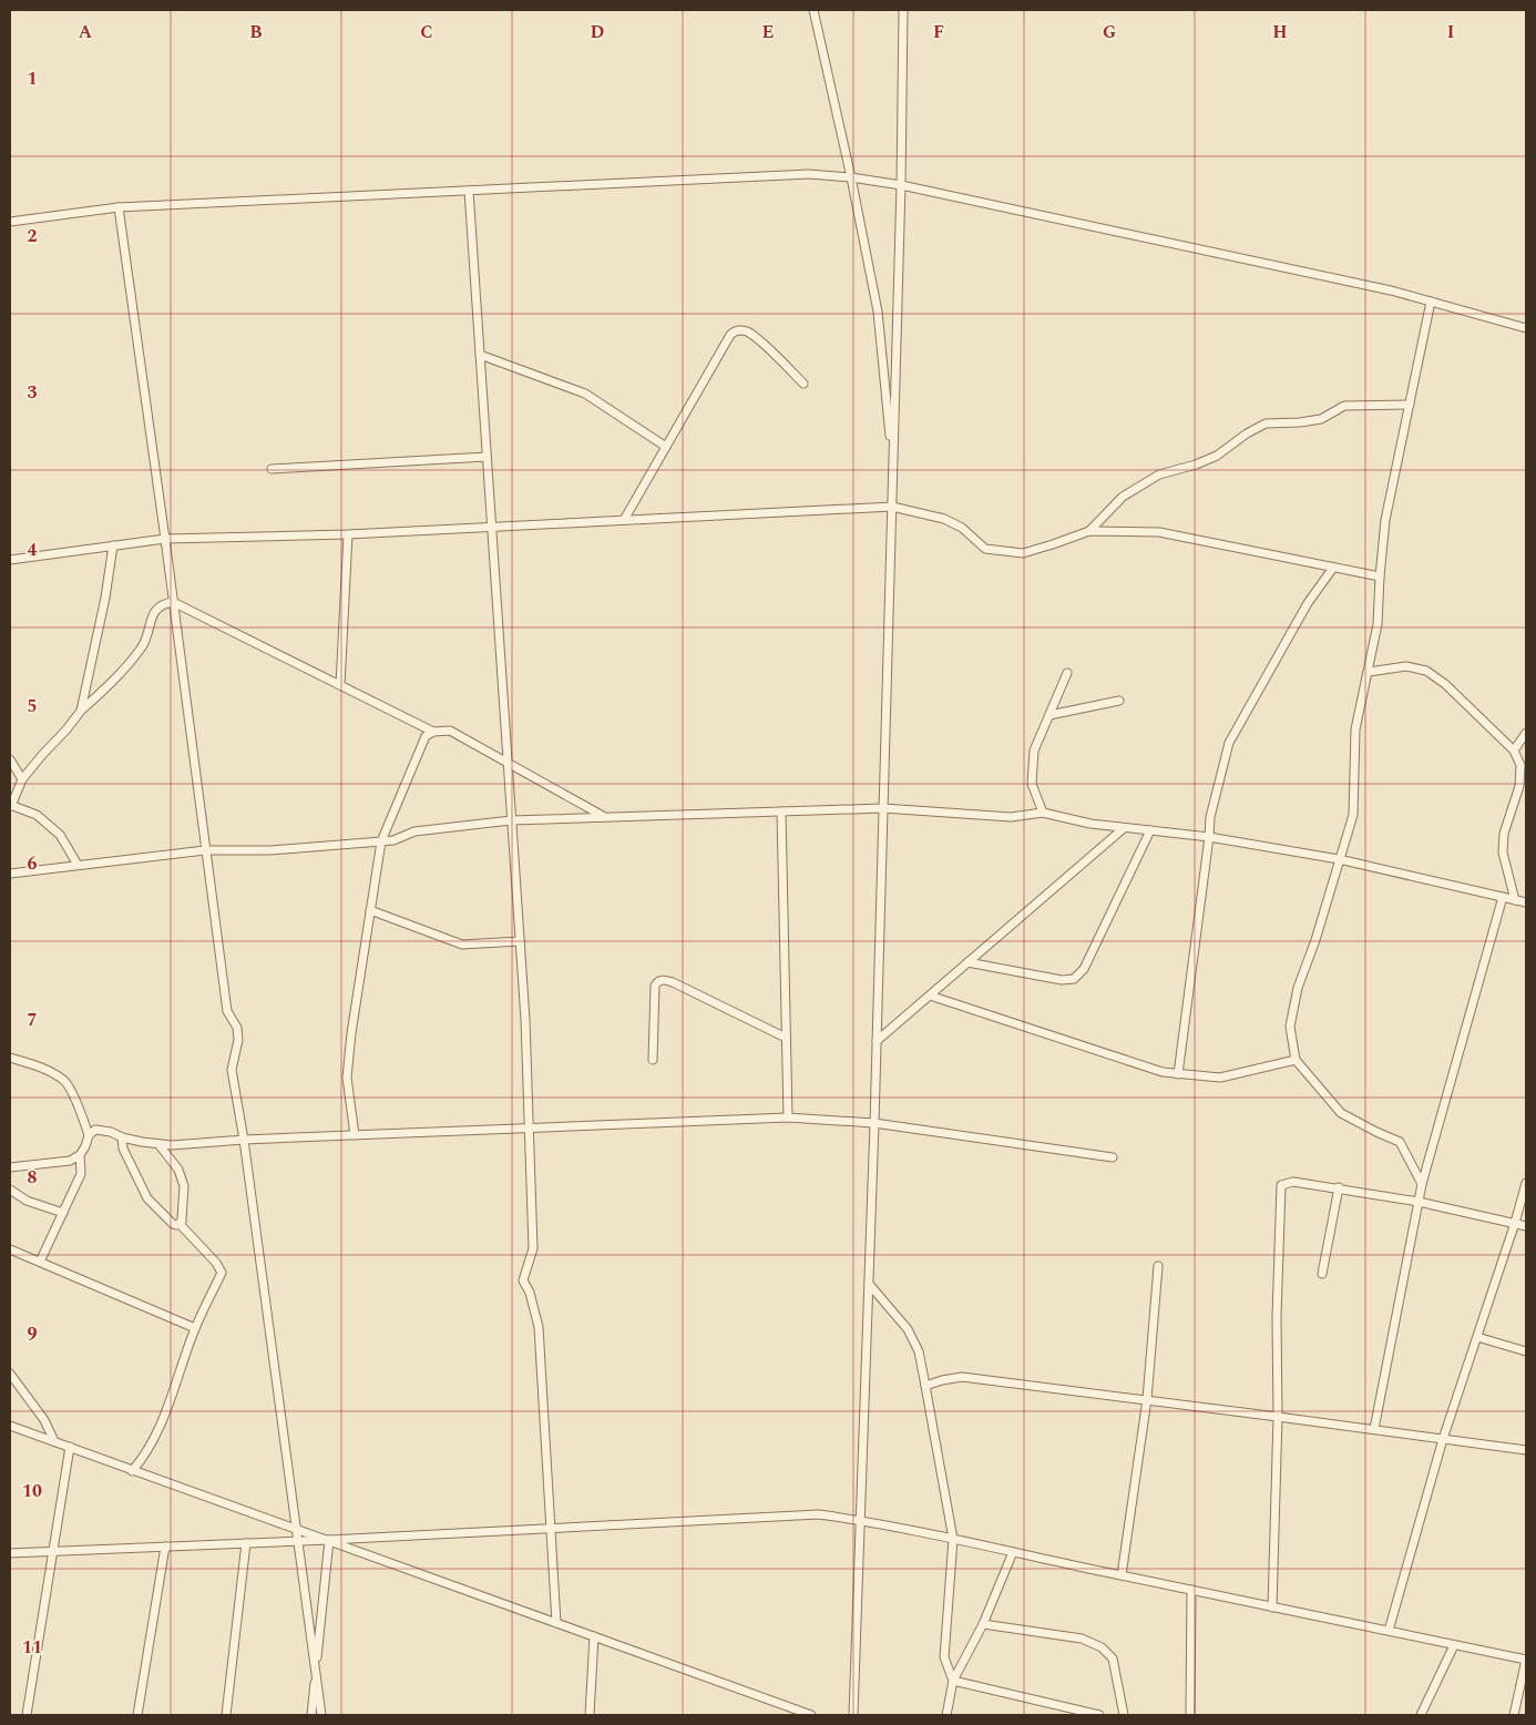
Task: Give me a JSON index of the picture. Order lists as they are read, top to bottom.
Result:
{
  "grid": {
    "columns": [
      "A",
      "B",
      "C",
      "D",
      "E",
      "F",
      "G",
      "H",
      "I"
    ],
    "rows": [
      "1",
      "2",
      "3",
      "4",
      "5",
      "6",
      "7",
      "8",
      "9",
      "10",
      "11"
    ]
  }
}
